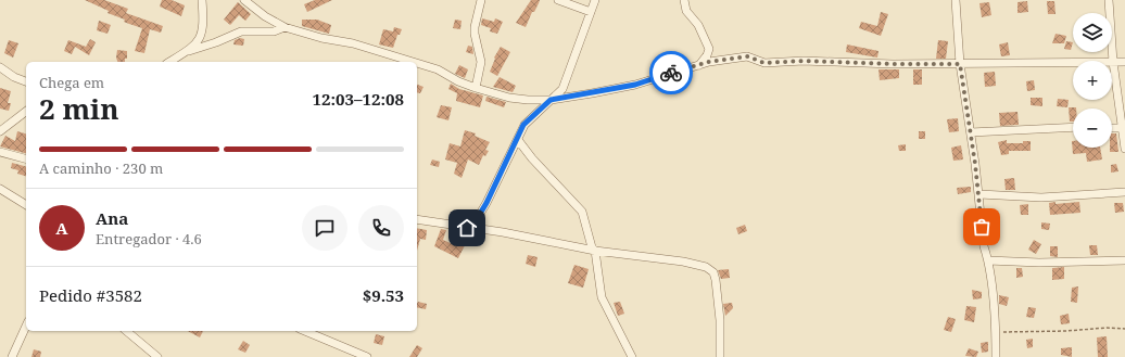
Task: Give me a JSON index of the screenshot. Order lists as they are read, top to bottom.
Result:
{
  "page": {
    "map_buttons": ["+", "−"],
    "heading": ["2 min", "Chega em", "12:03–12:08"],
    "panel": [
      "Ana",
      "Entregador · 4.6",
      "Pedido #3582",
      "$9.53"
    ],
    "bar": "A caminho · 230 m",
    "round": "A"
  }
}
